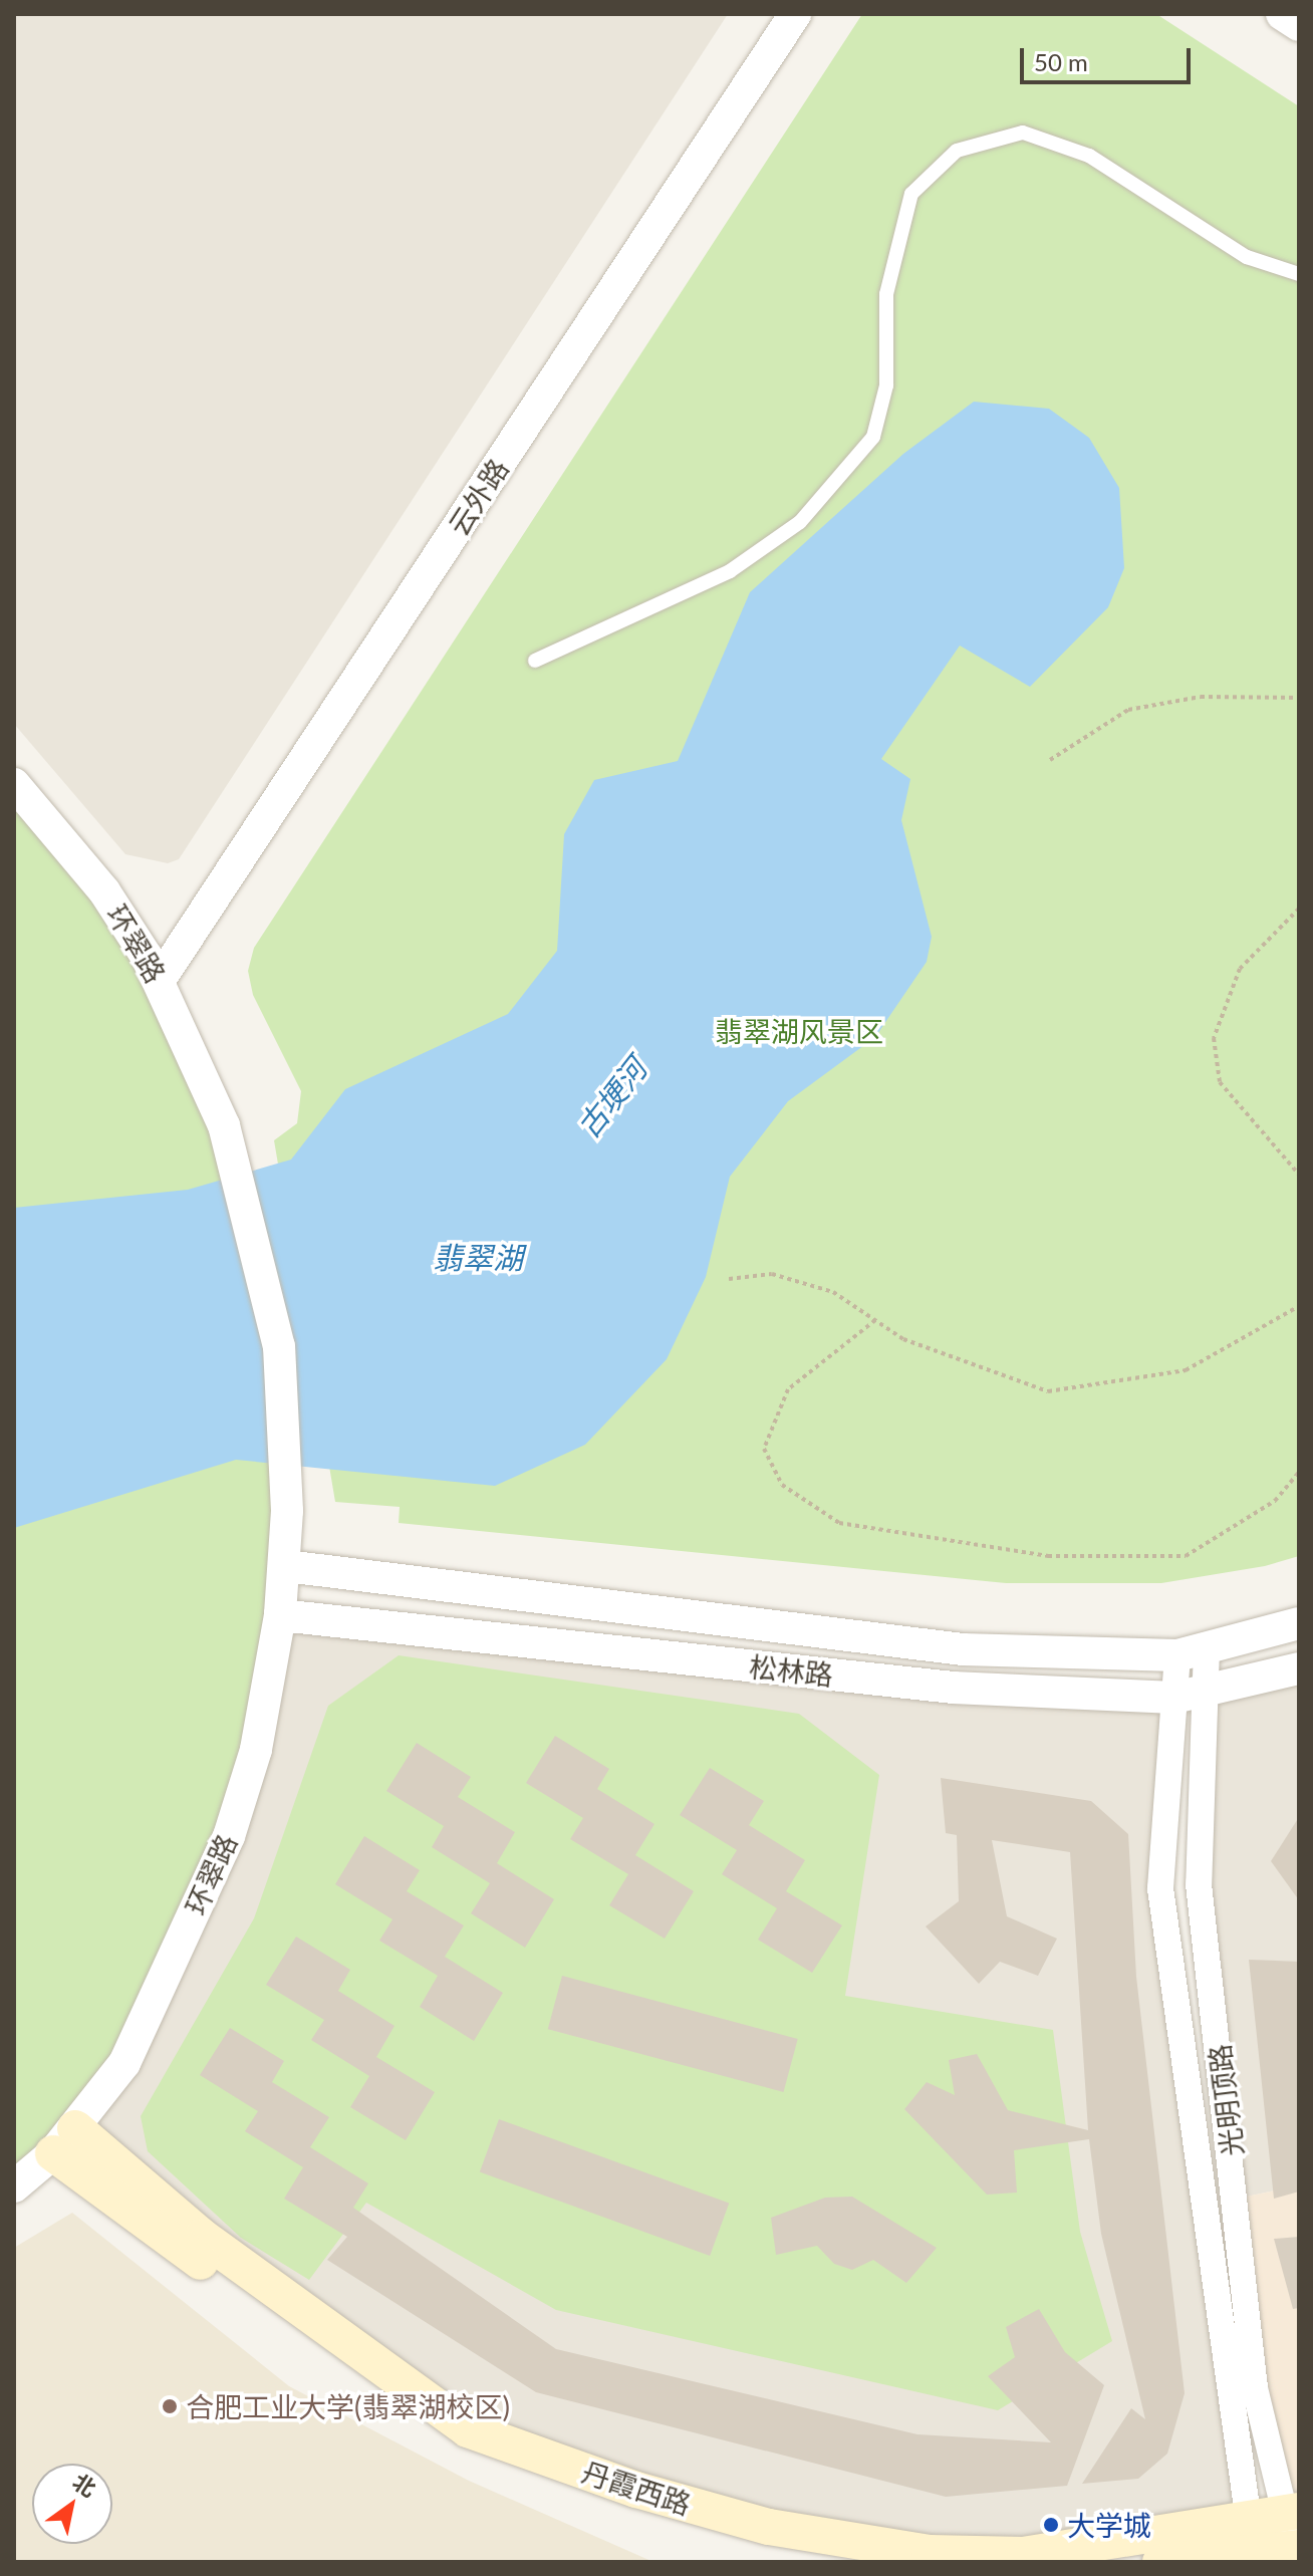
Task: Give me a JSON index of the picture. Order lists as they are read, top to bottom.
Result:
{
  "streets": {
    "main road": ["丹霞西路"],
    "street": [
      "云外路",
      "环翠路",
      "松林路",
      "光明顶路"
    ]
  },
  "crossings": [
    ["云外路", "环翠路"],
    ["环翠路", "松林路"],
    ["环翠路", "丹霞西路"],
    ["松林路", "光明顶路"],
    ["光明顶路", "丹霞西路"]
  ],
  "water": ["古埂河", "翡翠湖"],
  "parks": ["翡翠湖风景区"],
  "places": ["合肥工业大学(翡翠湖校区)", "大学城"],
  "scale_bar": "50 m",
  "north": "top right"
}
